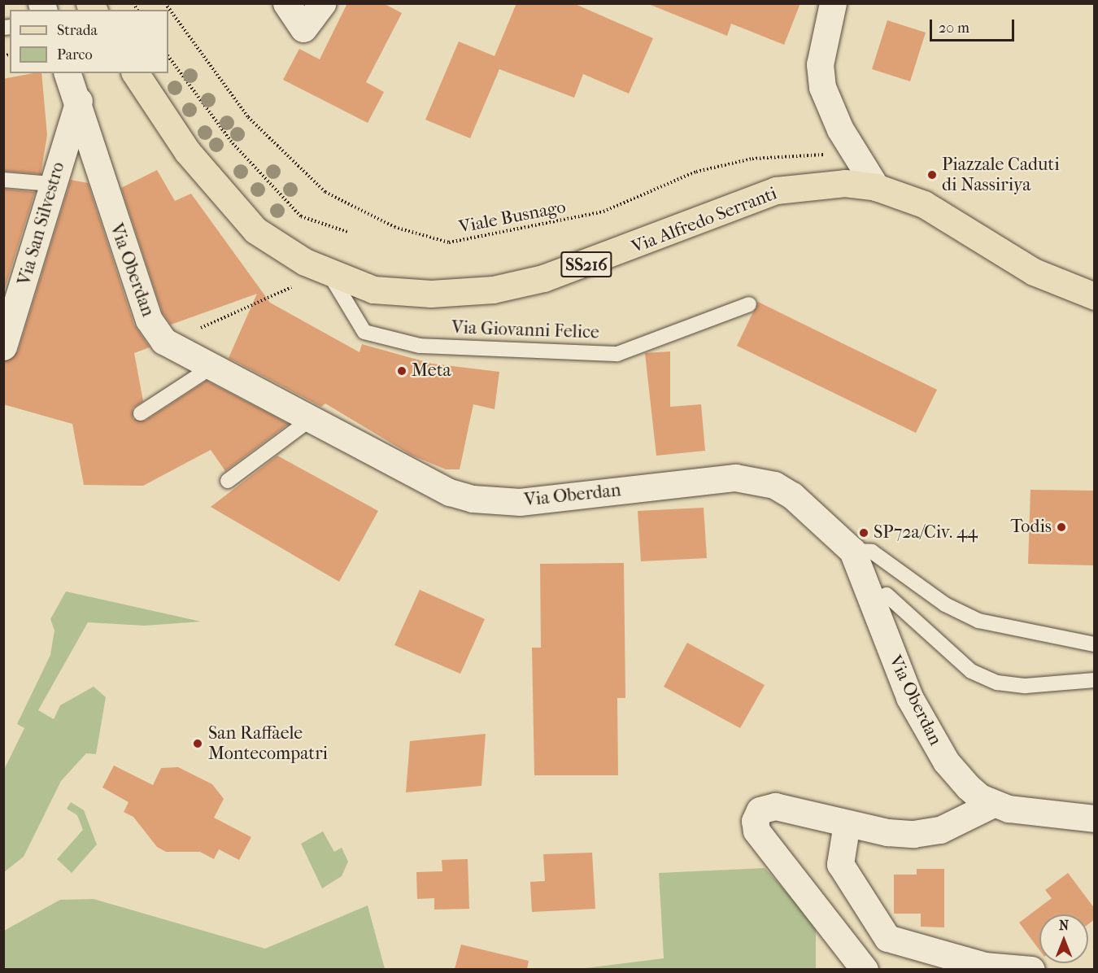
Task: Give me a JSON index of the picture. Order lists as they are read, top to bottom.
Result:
{
  "streets": {
    "main road": ["Via Alfredo Serranti", "SS216"],
    "street": ["Via San Silvestro", "Via Oberdan"],
    "lane": ["Via Giovanni Felice"],
    "path": ["Viale Busnago"]
  },
  "crossings": [
    ["Viale Busnago", "Via Alfredo Serranti"],
    ["Via Alfredo Serranti", "Via Giovanni Felice"],
    ["Via San Silvestro", "Via Oberdan"]
  ],
  "places": [
    "Piazzale Caduti di Nassiriya",
    "Meta",
    "Todis",
    "SP72a/Civ. 44",
    "San Raffaele Montecompatri"
  ],
  "legend": ["Strada", "Parco"],
  "scale_bar": "20 m",
  "north": "top"
}
